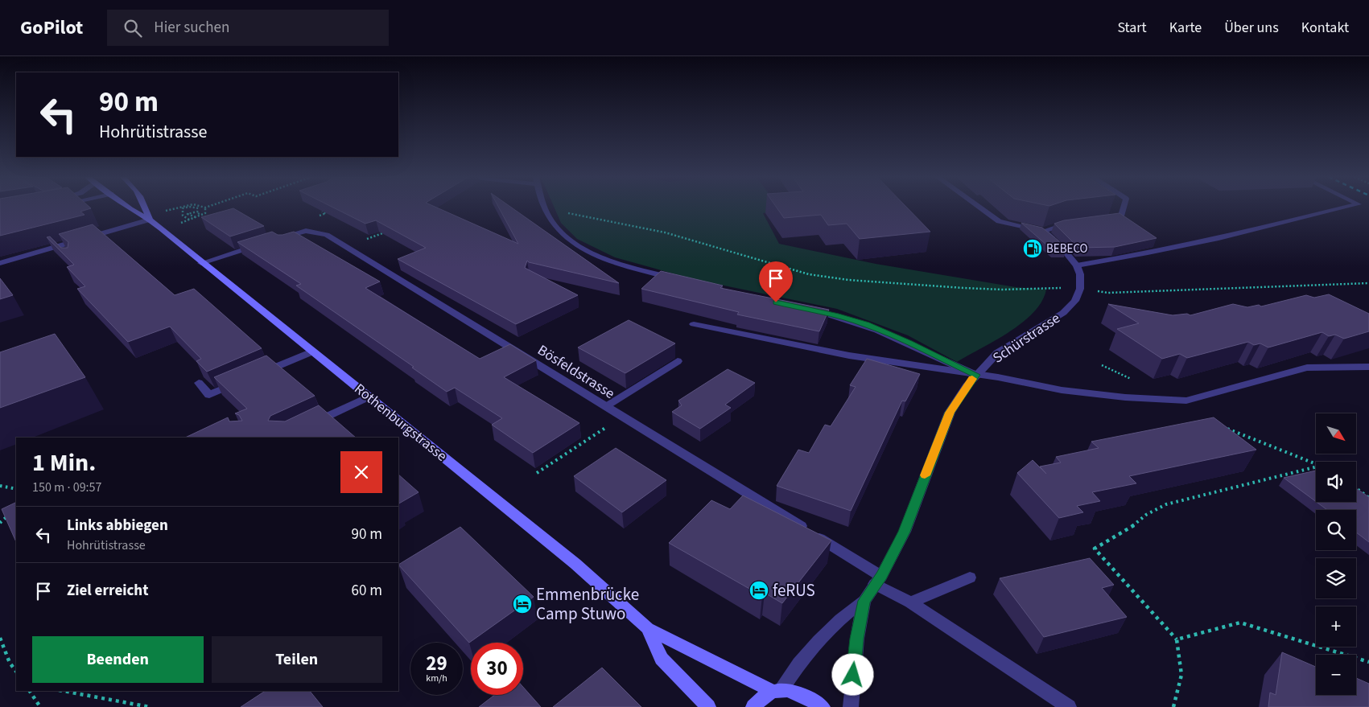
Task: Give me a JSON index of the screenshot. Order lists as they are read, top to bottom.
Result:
{
  "streets": {
    "main road": ["Rothenburgstrasse"],
    "street": ["Schürstrasse", "Bösfeldstrasse"]
  },
  "crossings": [
    ["Schürstrasse", "Bösfeldstrasse"],
    ["Schürstrasse", "Rothenburgstrasse"]
  ],
  "places": {
    "fuel station": ["BEBECO"],
    "hotel": ["feRUS", "Emmenbrücke Camp Stuwo"]
  },
  "north": "bottom right",
  "page": {
    "header": "GoPilot",
    "search": "Hier suchen",
    "nav": [
      "Start",
      "Karte",
      "Über uns",
      "Kontakt"
    ],
    "turn": ["90 m", "Hohrütistrasse"],
    "map_buttons": ["+", "−"],
    "heading": ["1 Min.", "150 m · 09:57"],
    "list": [
      {
        "name": "Links abbiegen",
        "note": "Hohrütistrasse",
        "value": "90 m"
      },
      {
        "name": "Ziel erreicht",
        "value": "60 m"
      }
    ],
    "buttons": ["Beenden", "Teilen"],
    "speed": "29 km/h",
    "limit": "30"
  }
}
